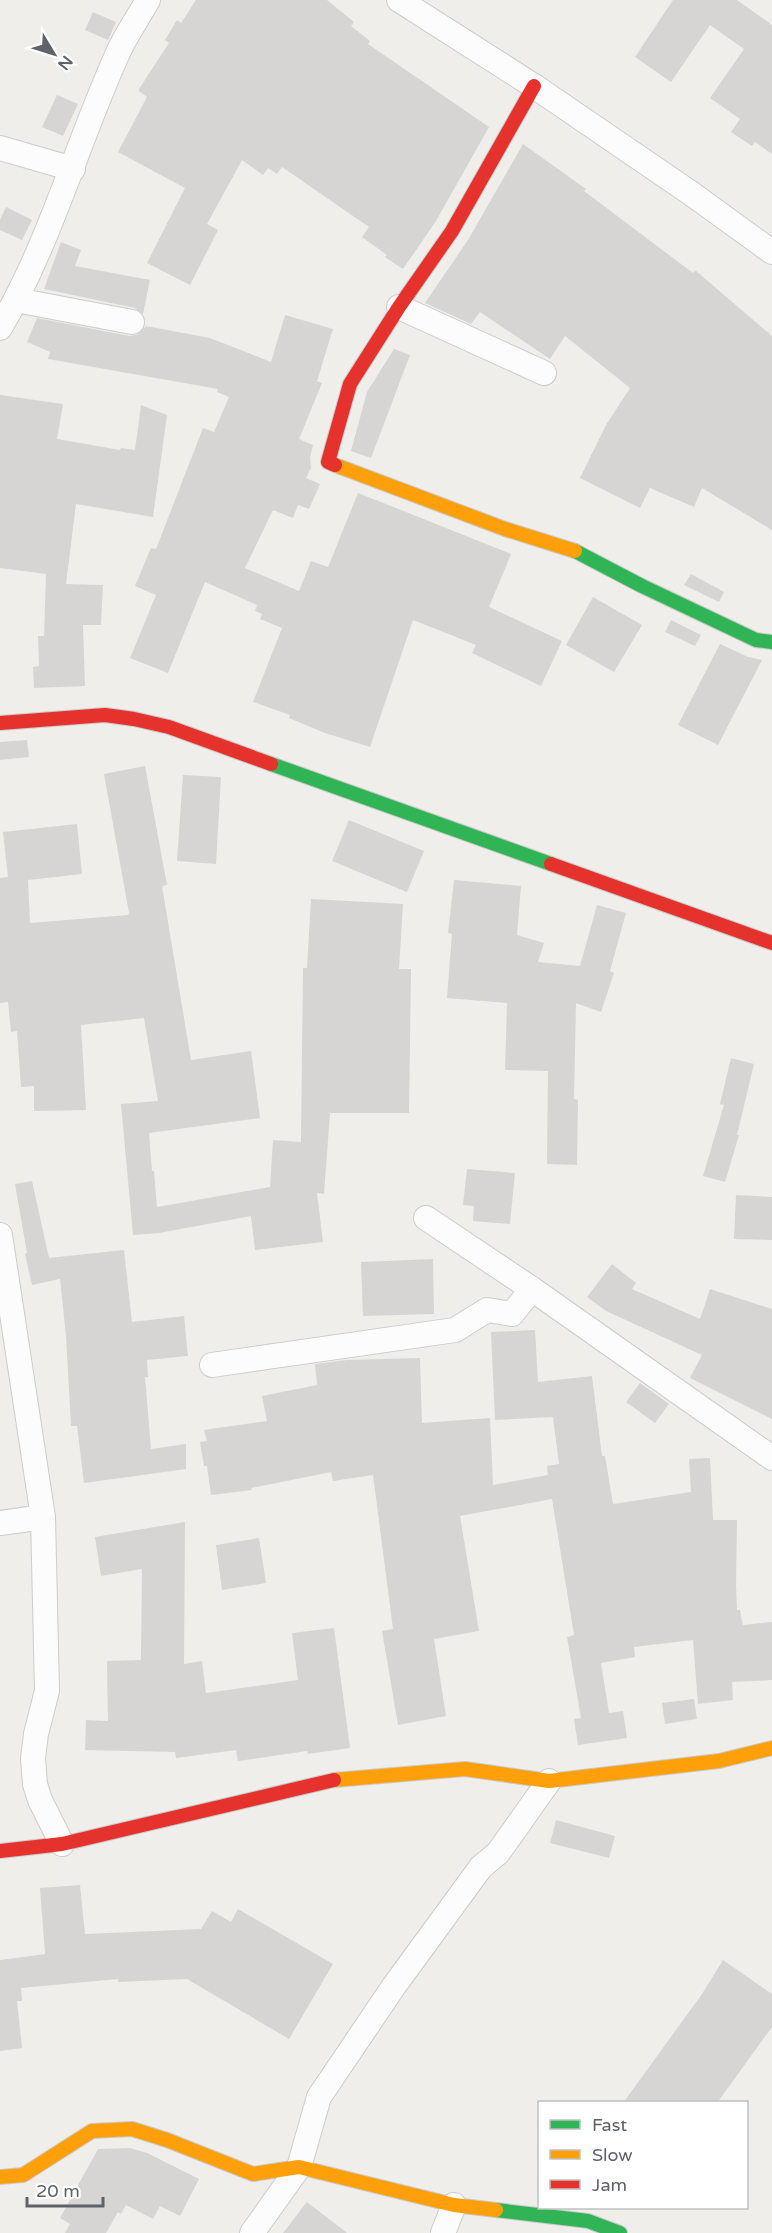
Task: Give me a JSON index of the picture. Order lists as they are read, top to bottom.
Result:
{
  "legend": ["Fast", "Slow", "Jam"],
  "scale_bar": "20 m",
  "north": "bottom right"
}
